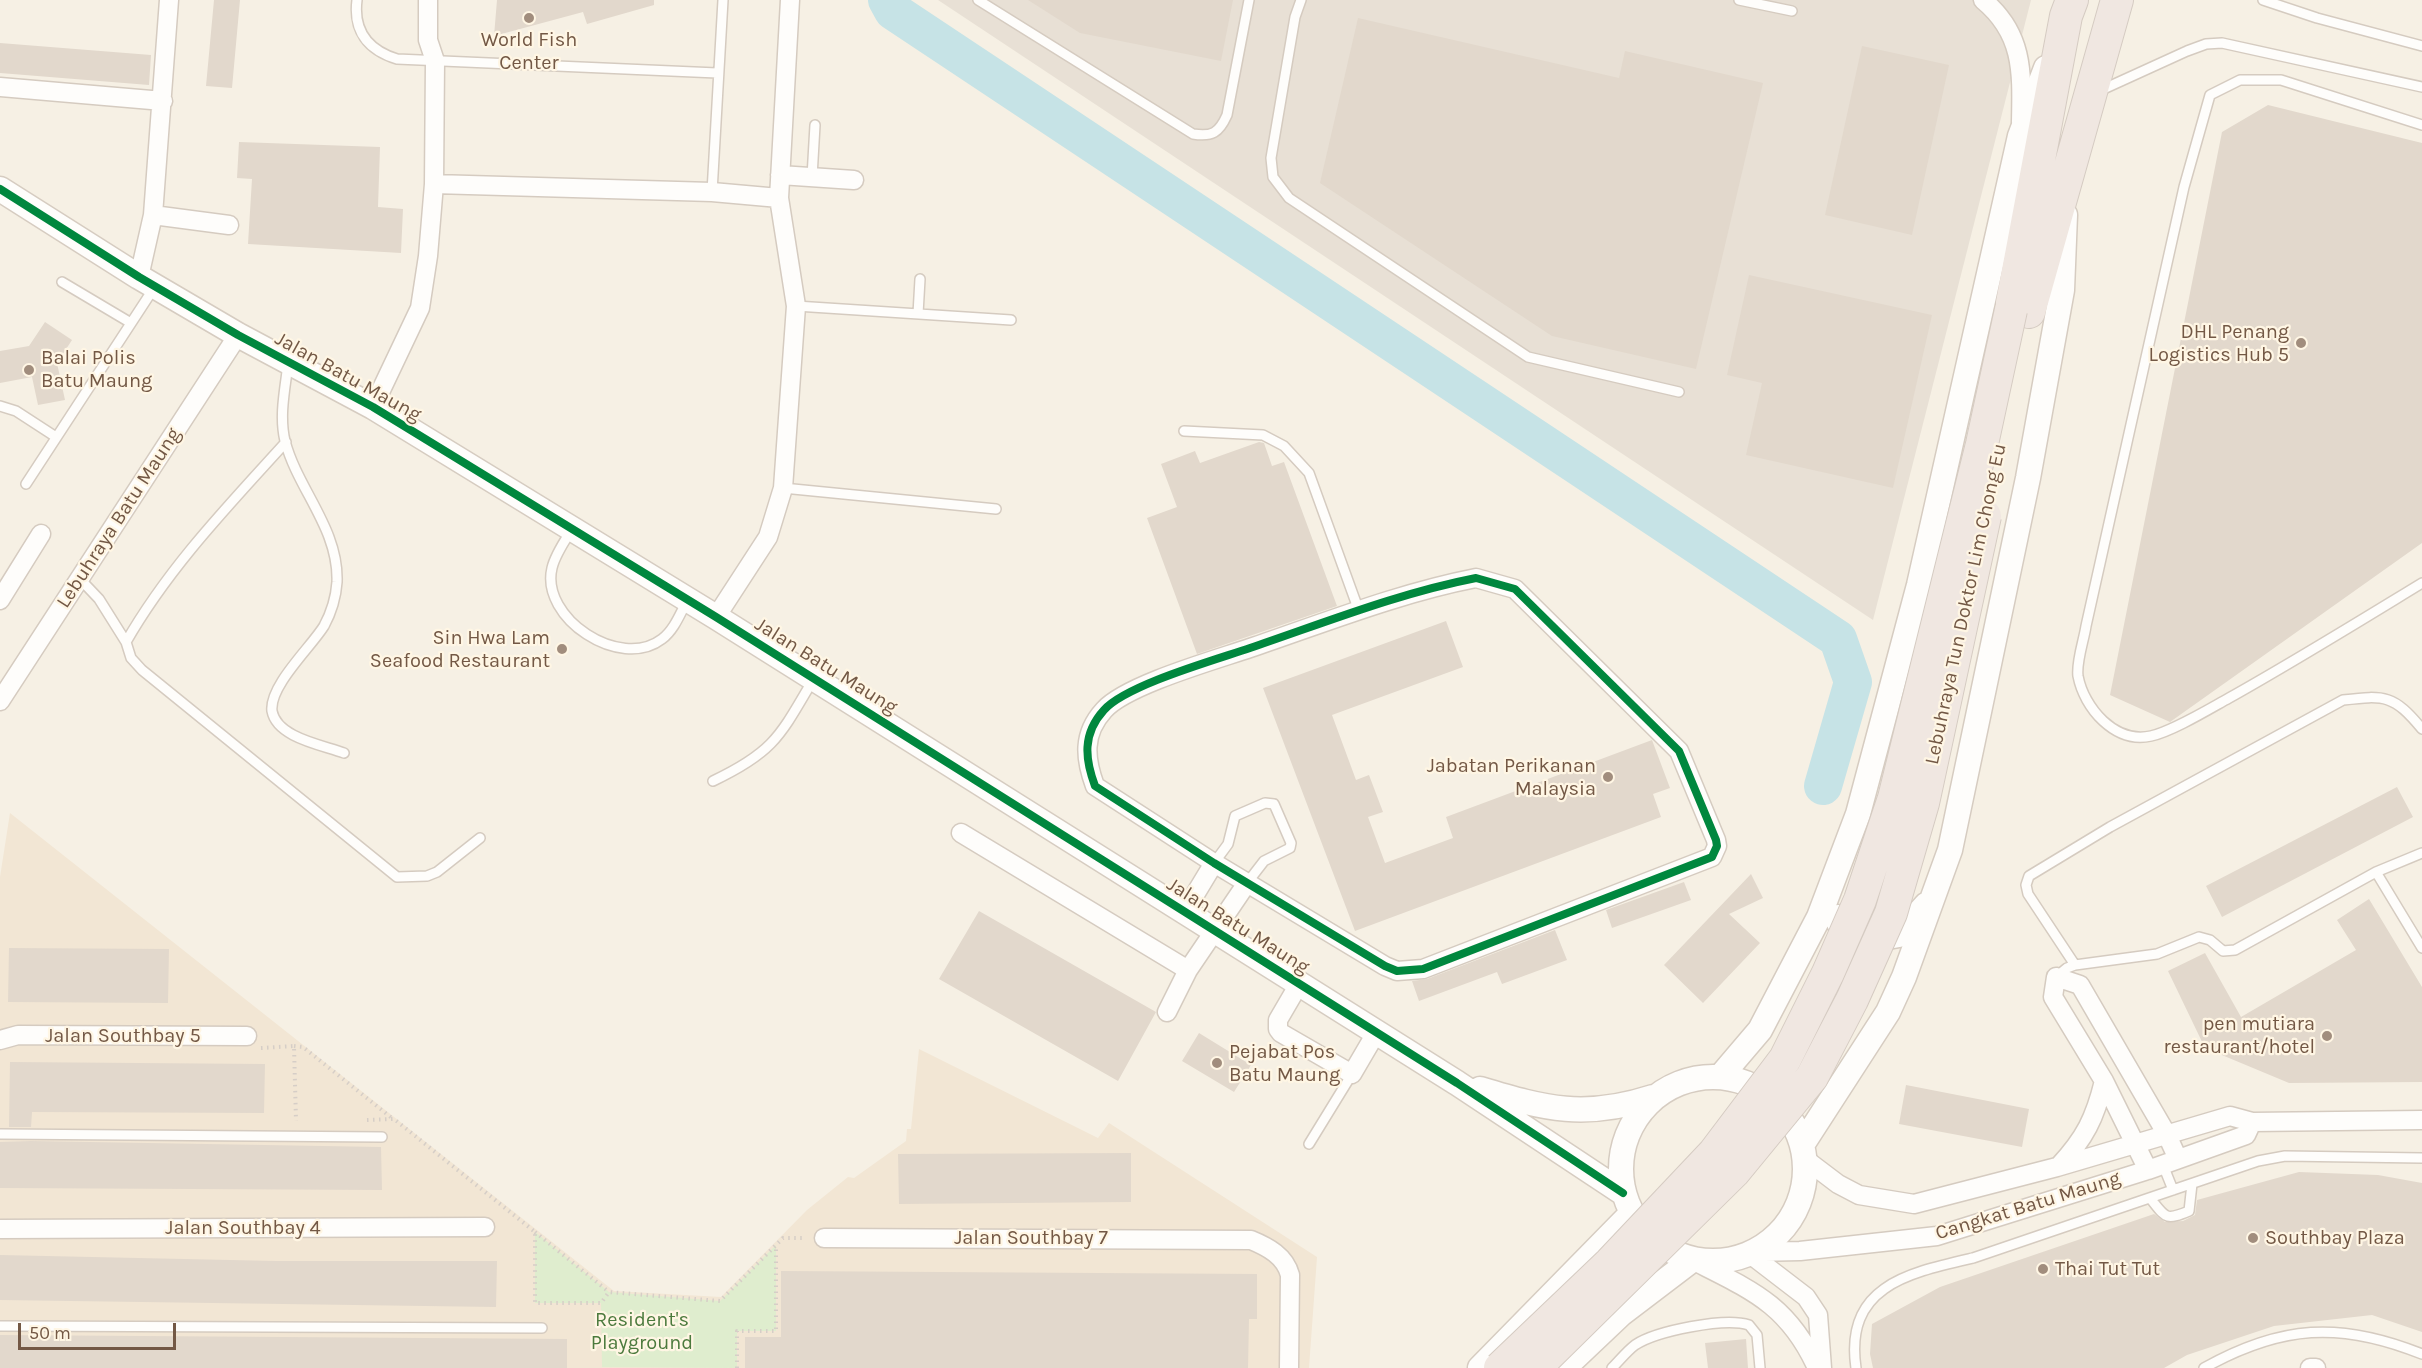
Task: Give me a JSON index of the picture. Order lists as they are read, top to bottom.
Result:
{
  "streets": {
    "highway": ["Lebuhraya Tun Doktor Lim Chong Eu"],
    "main road": ["Jalan Batu Maung"],
    "street": [
      "Lebuhraya Batu Maung",
      "Jalan Southbay 5",
      "Cangkat Batu Maung",
      "Jalan Southbay 4",
      "Jalan Southbay 7"
    ]
  },
  "crossings": [
    ["Jalan Batu Maung", "Lebuhraya Batu Maung"],
    ["Jalan Batu Maung", "Cangkat Batu Maung"]
  ],
  "parks": ["Resident's Playground"],
  "places": [
    "World Fish Center",
    "DHL Penang Logistics Hub 5",
    "Balai Polis Batu Maung",
    "Sin Hwa Lam Seafood Restaurant",
    "Jabatan Perikanan Malaysia",
    "pen mutiara restaurant/hotel",
    "Pejabat Pos Batu Maung",
    "Southbay Plaza",
    "Thai Tut Tut"
  ],
  "scale_bar": "50 m"
}
